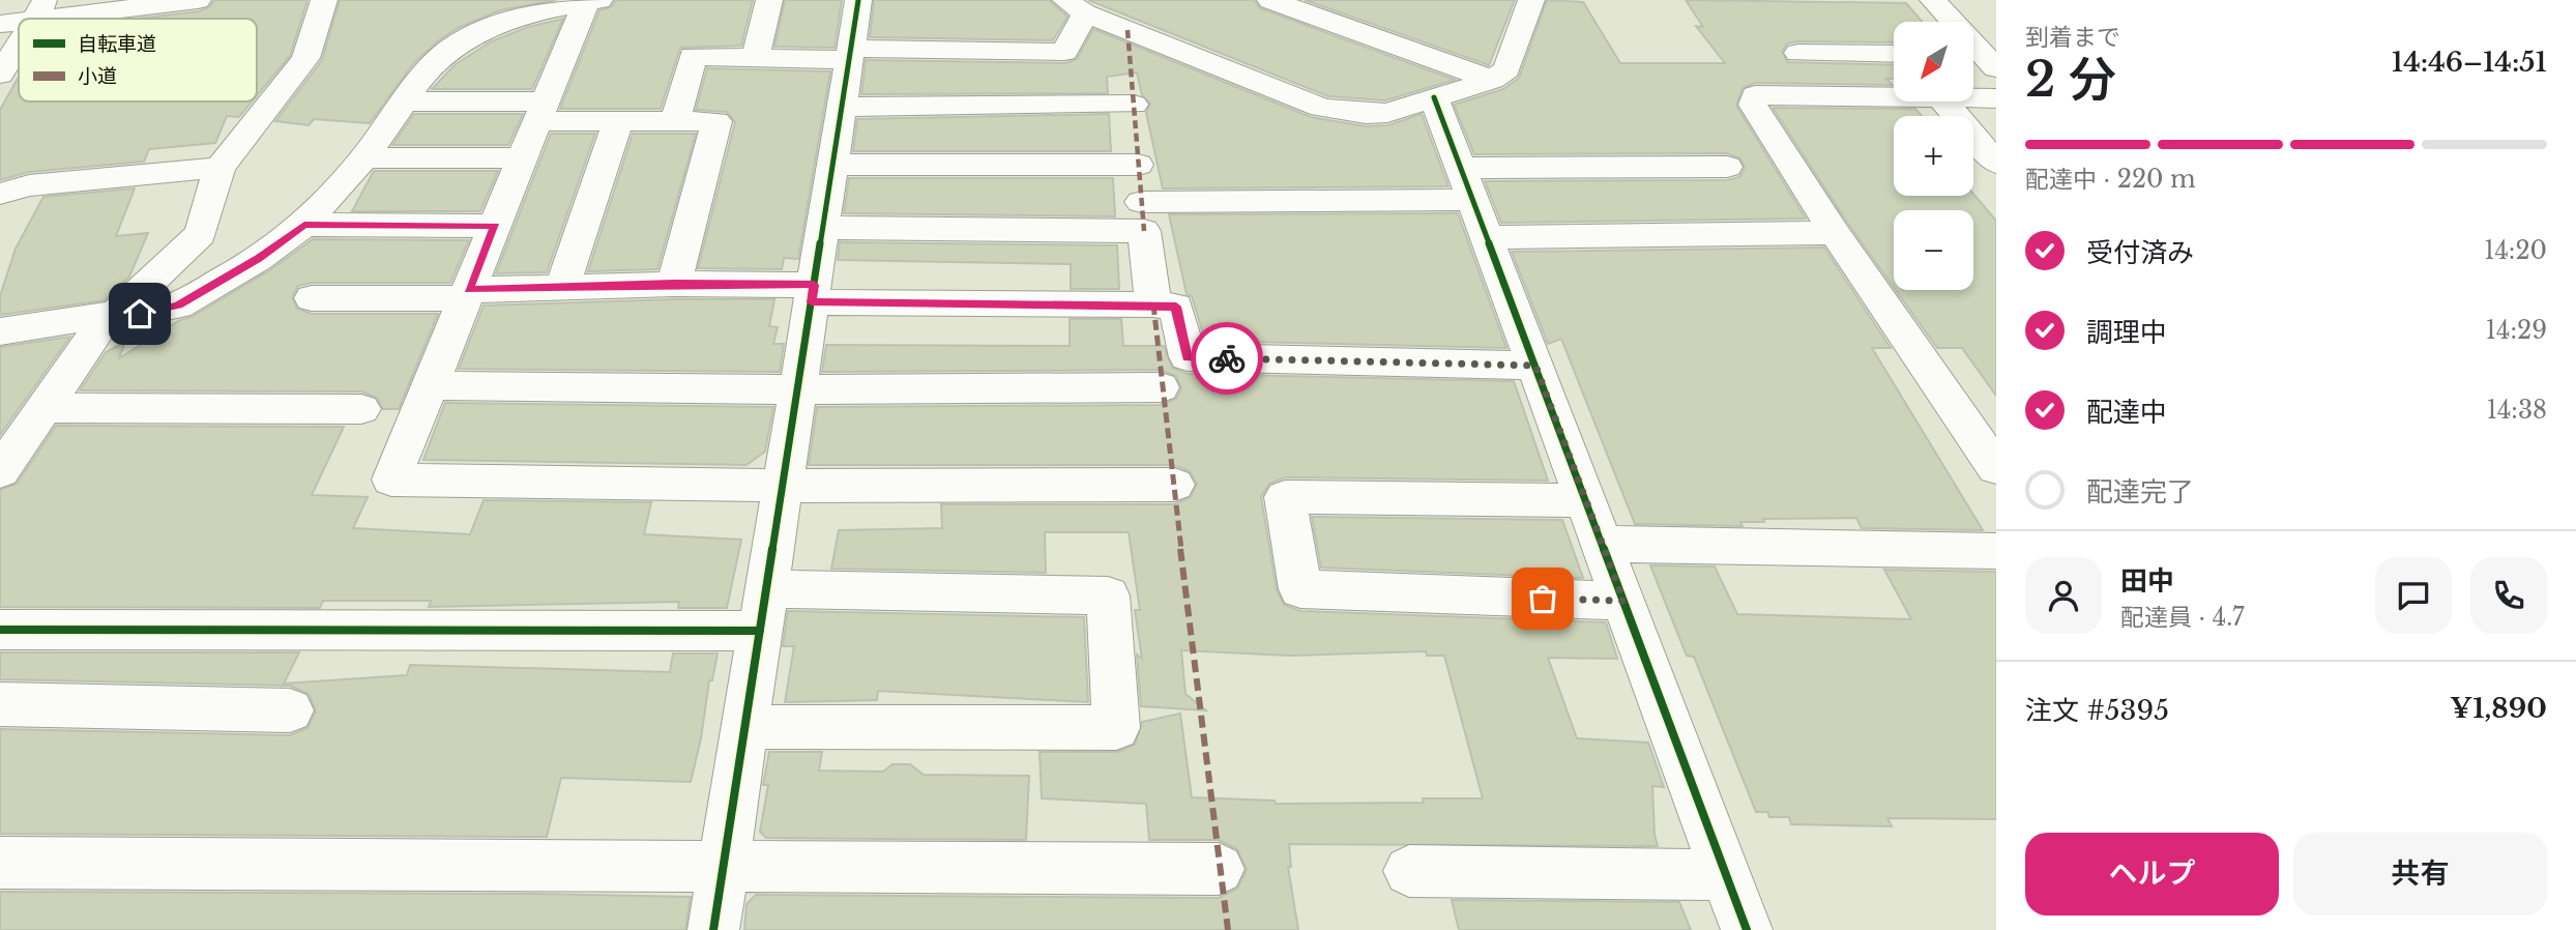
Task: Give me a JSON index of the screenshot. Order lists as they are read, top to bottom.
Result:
{
  "legend": ["自転車道", "小道"],
  "north": "bottom left",
  "page": {
    "heading": ["2 分", "到着まで", "14:46–14:51"],
    "panel": [
      "田中",
      "配達員 · 4.7",
      "注文 #5395",
      "¥1,890"
    ],
    "map_buttons": ["+", "−"],
    "bar": "配達中 · 220 m",
    "list": [
      ["受付済み", "14:20"],
      ["調理中", "14:29"],
      ["配達中", "14:38"],
      "配達完了"
    ],
    "buttons": ["ヘルプ", "共有"]
  }
}
